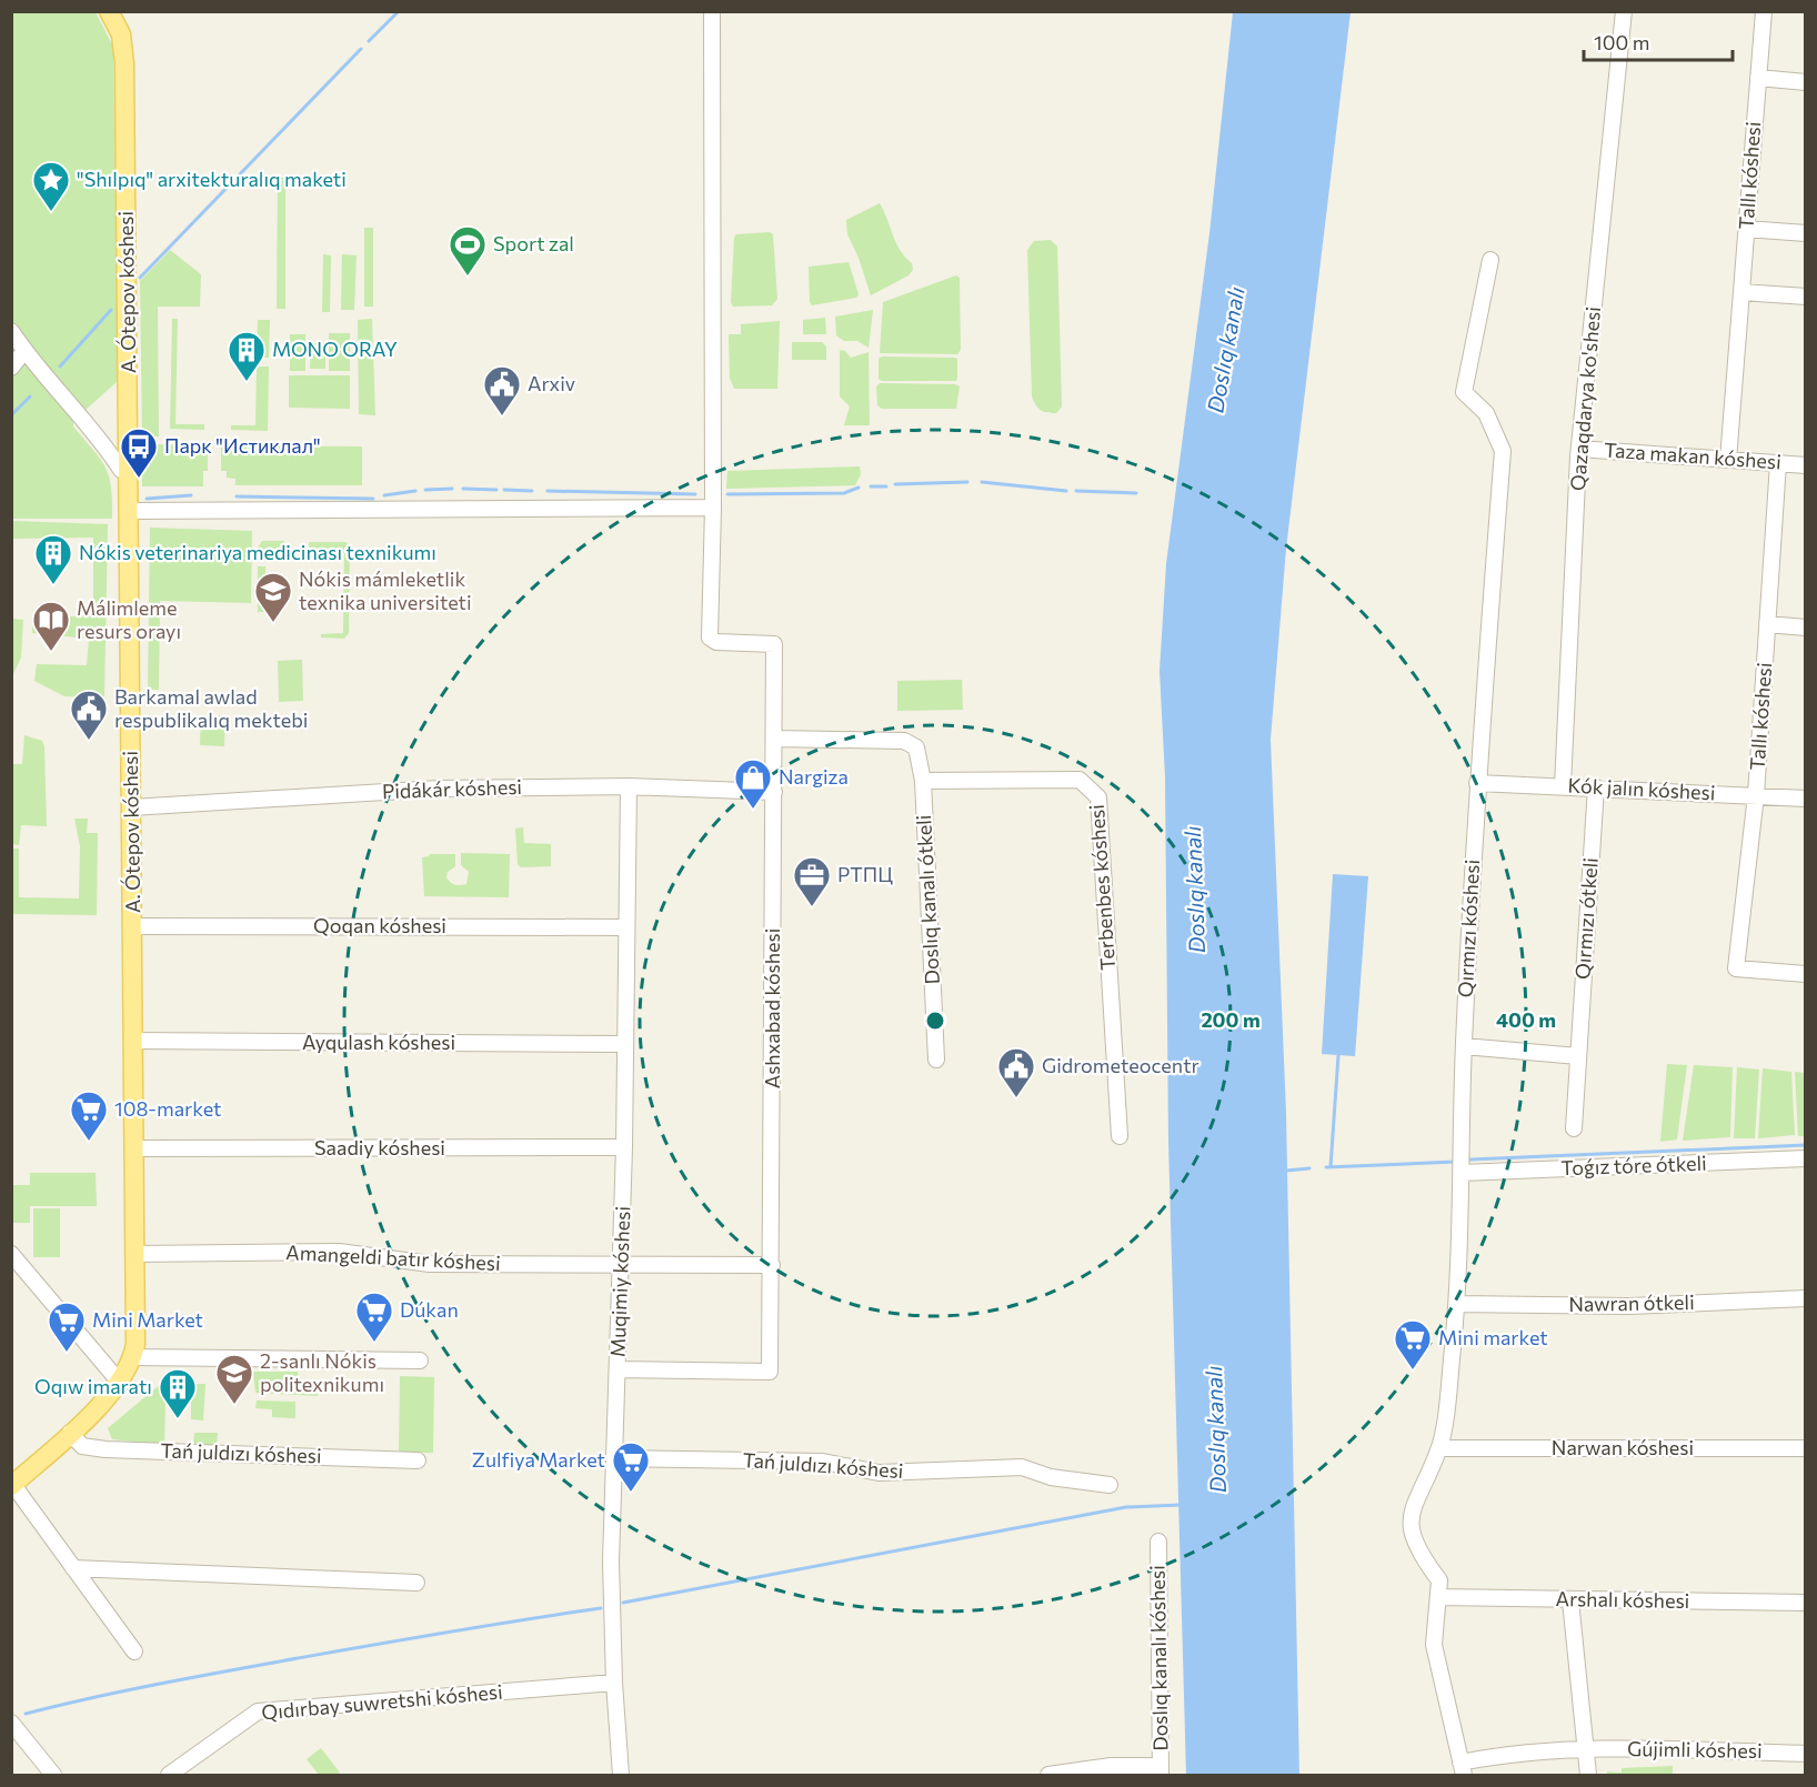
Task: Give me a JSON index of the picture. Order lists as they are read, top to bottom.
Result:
{
  "streets": {
    "main road": ["A. Ótepov kóshesi"],
    "street": [
      "Tallı kóshesi",
      "Qazaqdarya ko'shesi",
      "Taza makan kóshesi",
      "Pidákár kóshesi",
      "Kók jalın kóshesi",
      "Terbenbes kóshesi",
      "Doslıq kanalı ótkeli",
      "Qırmızı ótkeli",
      "Qoqan kóshesi",
      "Qırmızı kóshesi",
      "Ashxabad kóshesi",
      "Ayqulash kóshesi",
      "Saadiy kóshesi",
      "Toǵız tóre ótkeli",
      "Amangeldi batır kóshesi",
      "Muqimiy kóshesi",
      "Nawran ótkeli",
      "Narwan kóshesi",
      "Tań juldızı kóshesi",
      "Arshalı kóshesi",
      "Doslıq kanalı kóshesi",
      "Qıdırbay suwretshi kóshesi",
      "Gújimli kóshesi"
    ]
  },
  "crossings": [
    ["Tallı kóshesi", "Taza makan kóshesi"],
    ["Tallı kóshesi", "Kók jalın kóshesi"],
    ["A. Ótepov kóshesi", "Pidákár kóshesi"],
    ["A. Ótepov kóshesi", "Qoqan kóshesi"],
    ["A. Ótepov kóshesi", "Ayqulash kóshesi"],
    ["A. Ótepov kóshesi", "Saadiy kóshesi"],
    ["A. Ótepov kóshesi", "Amangeldi batır kóshesi"],
    ["A. Ótepov kóshesi", "Tań juldızı kóshesi"],
    ["Qazaqdarya ko'shesi", "Taza makan kóshesi"],
    ["Qazaqdarya ko'shesi", "Kók jalın kóshesi"],
    ["Pidákár kóshesi", "Ashxabad kóshesi"],
    ["Pidákár kóshesi", "Muqimiy kóshesi"],
    ["Kók jalın kóshesi", "Qırmızı ótkeli"],
    ["Kók jalın kóshesi", "Qırmızı kóshesi"],
    ["Terbenbes kóshesi", "Doslıq kanalı ótkeli"],
    ["Qoqan kóshesi", "Muqimiy kóshesi"],
    ["Qırmızı kóshesi", "Toǵız tóre ótkeli"],
    ["Qırmızı kóshesi", "Nawran ótkeli"],
    ["Qırmızı kóshesi", "Narwan kóshesi"],
    ["Qırmızı kóshesi", "Arshalı kóshesi"],
    ["Ashxabad kóshesi", "Amangeldi batır kóshesi"],
    ["Ashxabad kóshesi", "Muqimiy kóshesi"],
    ["Ayqulash kóshesi", "Muqimiy kóshesi"],
    ["Saadiy kóshesi", "Muqimiy kóshesi"],
    ["Amangeldi batır kóshesi", "Muqimiy kóshesi"],
    ["Muqimiy kóshesi", "Tań juldızı kóshesi"],
    ["Muqimiy kóshesi", "Qıdırbay suwretshi kóshesi"]
  ],
  "water": ["Doslıq kanalı"],
  "places": {
    "place": ["\"Shılpıq\" arxitekturalıq maketi"],
    "sports": ["Sport zal"],
    "building": ["MONO ORAY", "Nókis veterinariya medicinası texnikumı", "Oqıw imaratı"],
    "public building": ["Arxiv", "Barkamal awlad respublikalıq mektebi", "Gidrometeocentr"],
    "bus stop": ["Парк \"Истиклал\""],
    "school or university": ["Nókis mámleketlik texnika universiteti", "2-sanlı Nókis politexnikumı"],
    "library": ["Málimleme resurs orayı"],
    "shop": ["Nargiza"],
    "office": ["РТПЦ"],
    "supermarket": [
      "108-market",
      "Dúkan",
      "Mini Market",
      "Mini market",
      "Zulfiya Market"
    ]
  },
  "scale_bar": "100 m",
  "rings": ["200 m", "400 m"]
}
